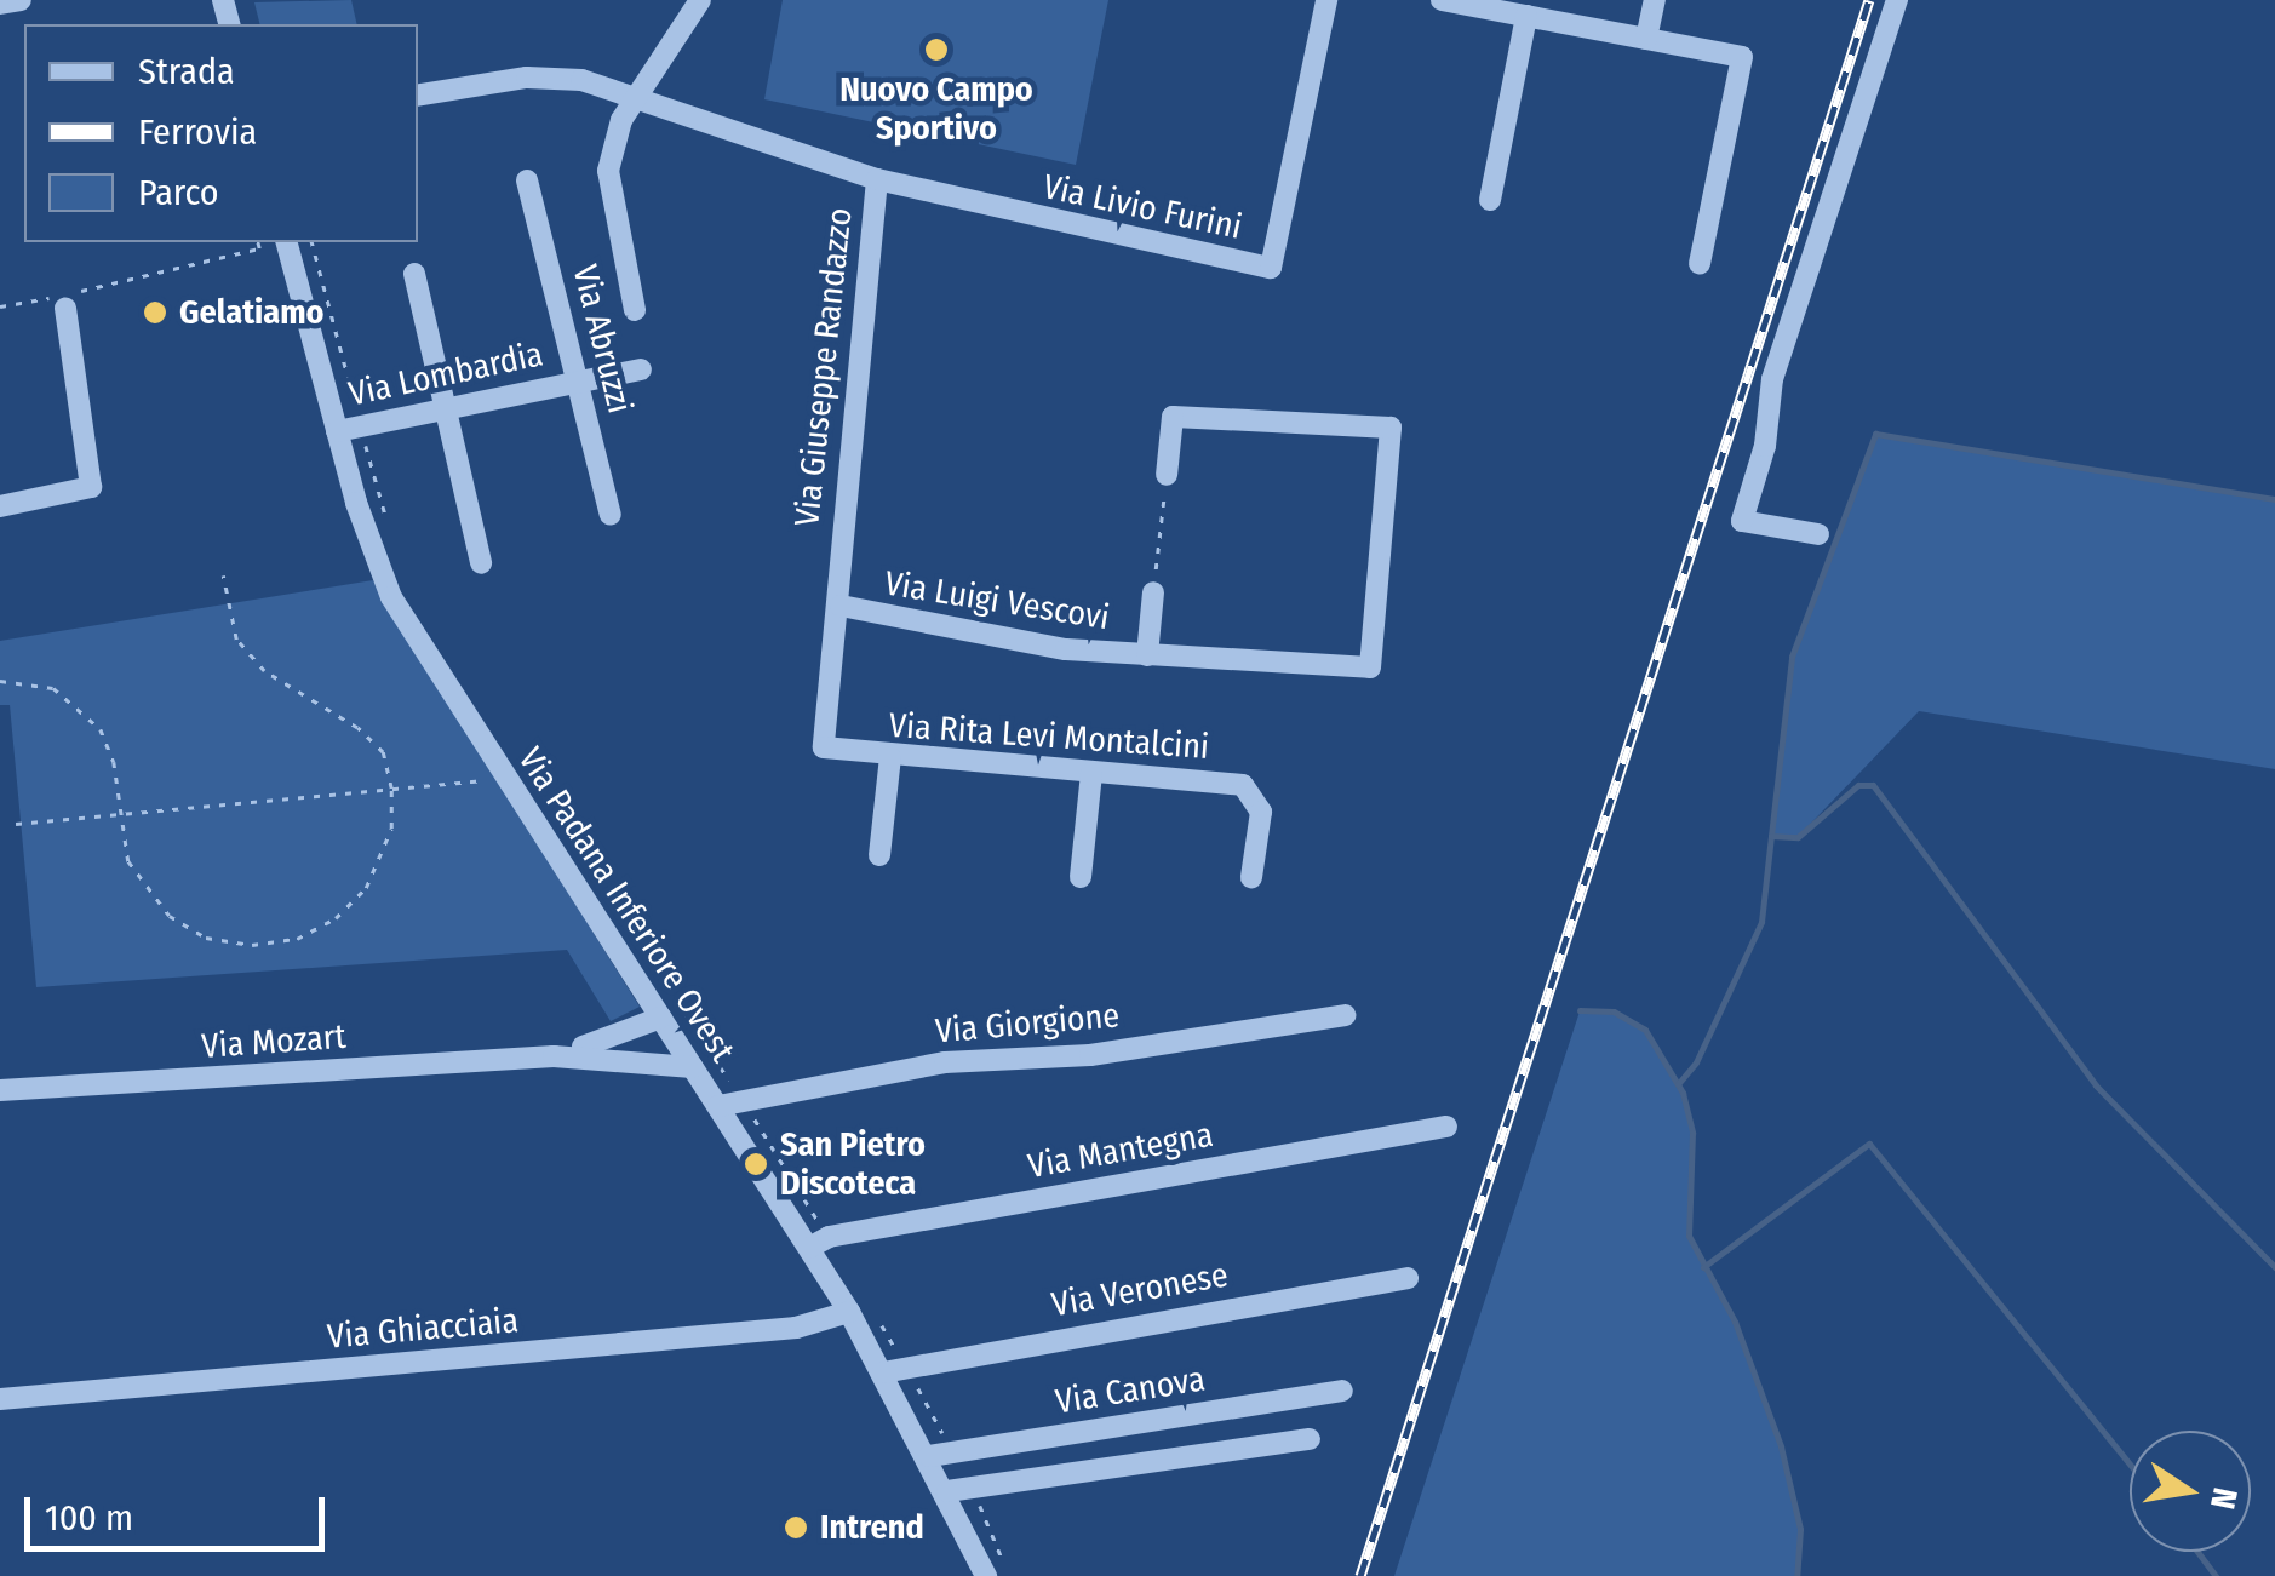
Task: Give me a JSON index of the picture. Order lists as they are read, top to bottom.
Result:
{
  "streets": {
    "street": [
      "Via Livio Furini",
      "Via Abruzzi",
      "Via Giuseppe Randazzo",
      "Via Lombardia",
      "Via Luigi Vescovi",
      "Via Rita Levi Montalcini",
      "Via Padana Inferiore Ovest",
      "Via Giorgione",
      "Via Mozart",
      "Via Mantegna",
      "Via Veronese",
      "Via Ghiacciaia",
      "Via Canova"
    ]
  },
  "crossings": [
    ["Via Livio Furini", "Via Giuseppe Randazzo"],
    ["Via Abruzzi", "Via Lombardia"],
    ["Via Giuseppe Randazzo", "Via Luigi Vescovi"],
    ["Via Giuseppe Randazzo", "Via Rita Levi Montalcini"],
    ["Via Lombardia", "Via Padana Inferiore Ovest"],
    ["Via Padana Inferiore Ovest", "Via Giorgione"],
    ["Via Padana Inferiore Ovest", "Via Mozart"],
    ["Via Padana Inferiore Ovest", "Via Mantegna"],
    ["Via Padana Inferiore Ovest", "Via Veronese"],
    ["Via Padana Inferiore Ovest", "Via Ghiacciaia"],
    ["Via Padana Inferiore Ovest", "Via Canova"]
  ],
  "places": [
    "Nuovo Campo Sportivo",
    "Gelatiamo",
    "San Pietro Discoteca",
    "Intrend"
  ],
  "legend": ["Strada", "Ferrovia", "Parco"],
  "scale_bar": "100 m",
  "north": "right"
}
